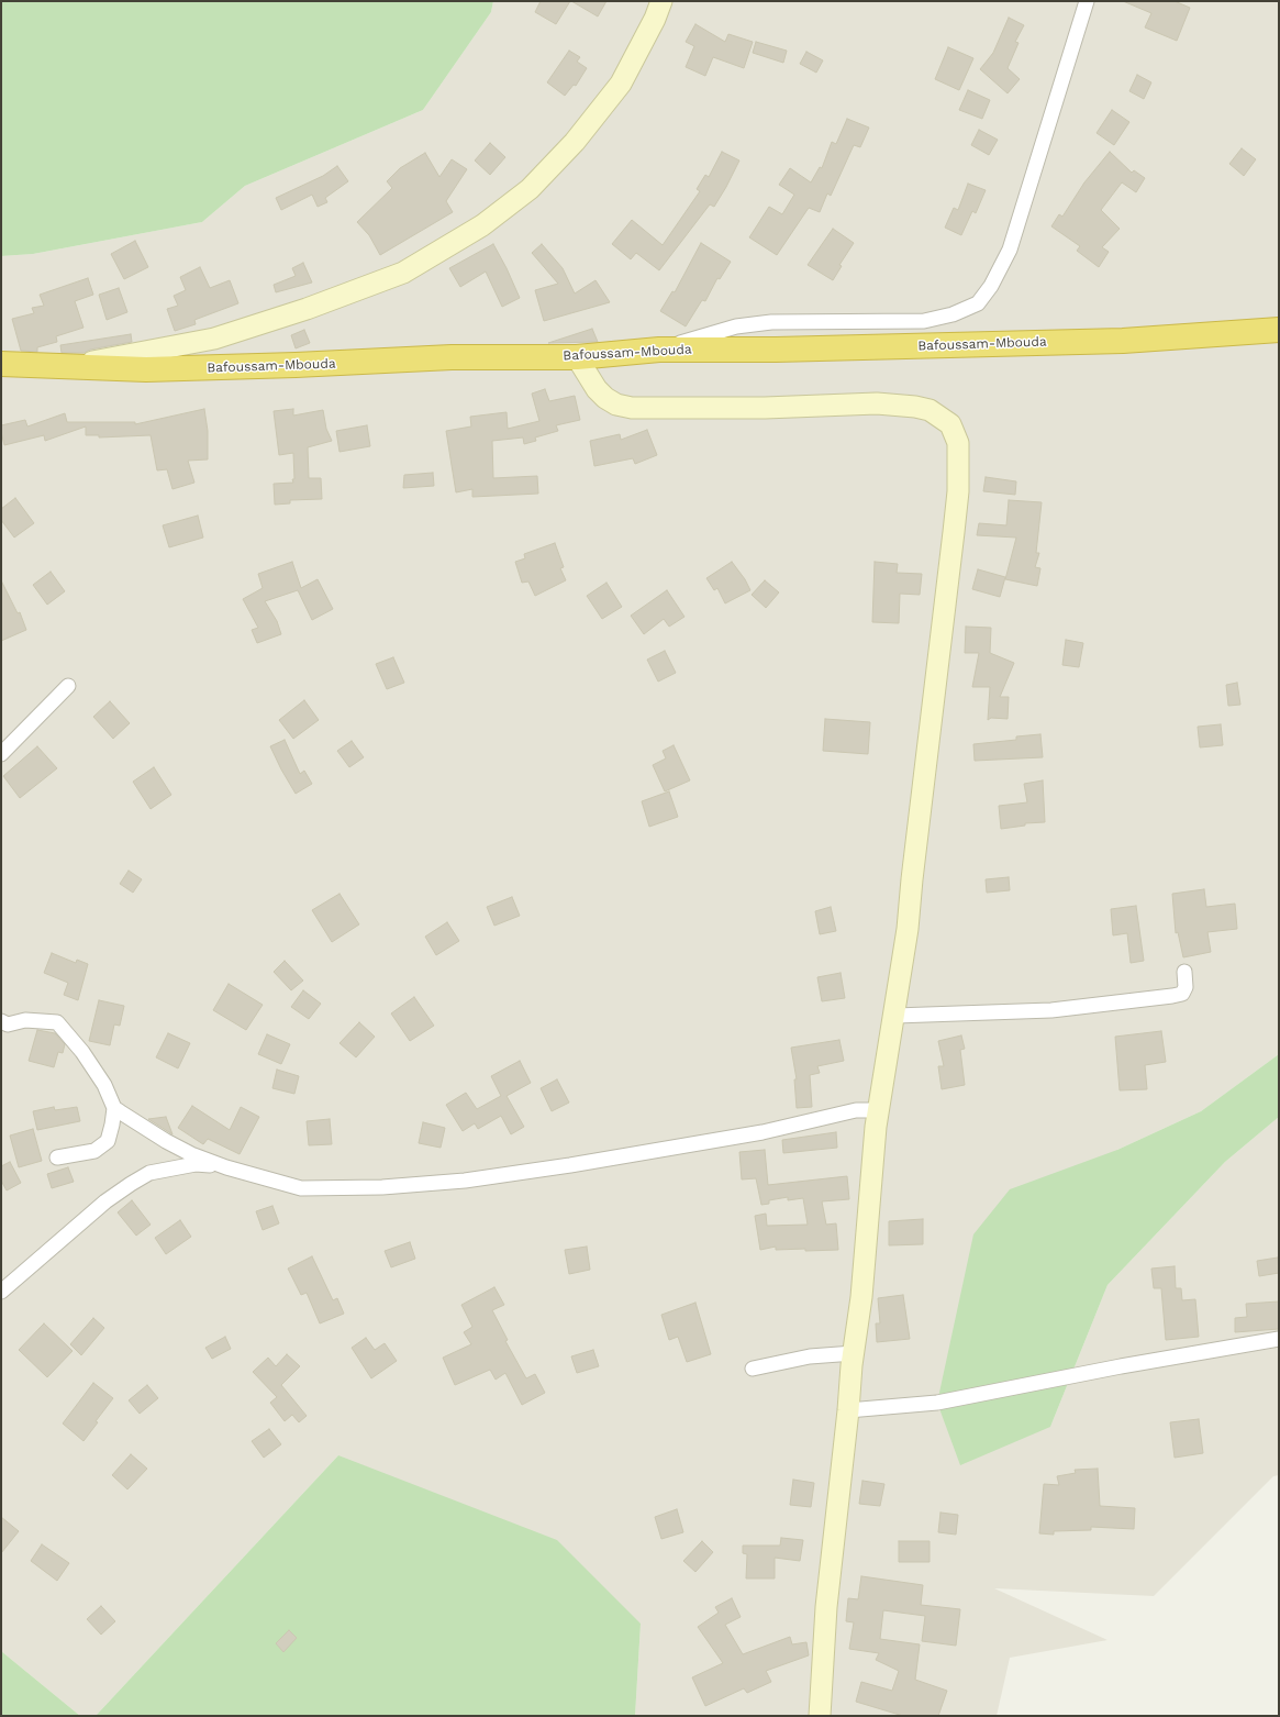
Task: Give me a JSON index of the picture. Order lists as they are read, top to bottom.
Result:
{
  "streets": {
    "highway": ["Bafoussam-Mbouda"]
  }
}
